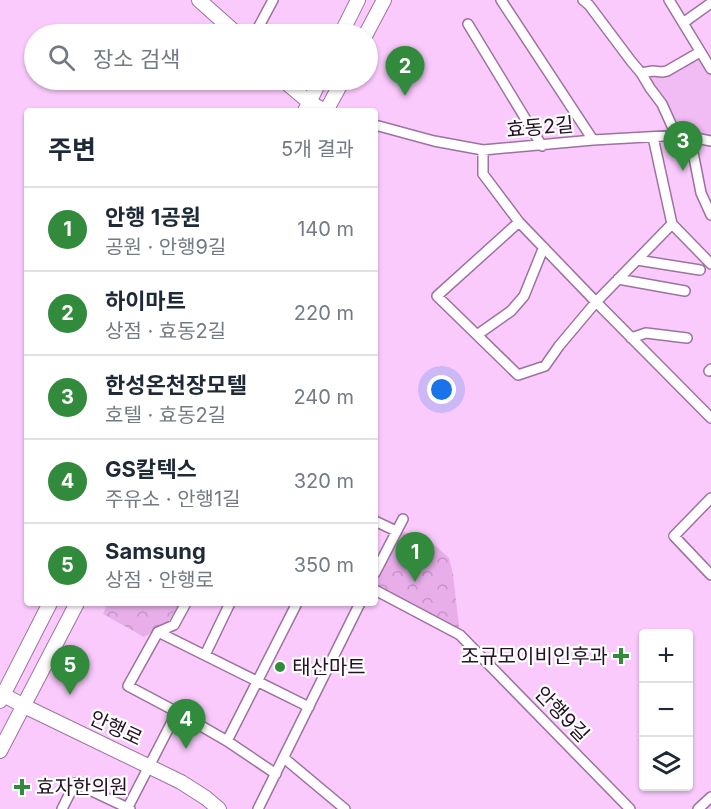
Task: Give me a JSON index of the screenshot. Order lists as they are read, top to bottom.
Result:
{
  "streets": {
    "street": ["효동2길", "안행9길", "안행로"]
  },
  "places": {
    "health": ["조규모이비인후과", "효자한의원"],
    "other": ["태산마트"]
  },
  "page": {
    "search": "장소 검색",
    "pins": [
      "2",
      "3",
      "1",
      "5",
      "4"
    ],
    "heading": ["주변", "5개 결과"],
    "list": [
      {
        "mark": "1",
        "name": "안행 1공원",
        "note": "공원 · 안행9길",
        "value": "140 m"
      },
      {
        "mark": "2",
        "name": "하이마트",
        "note": "상점 · 효동2길",
        "value": "220 m"
      },
      {
        "mark": "3",
        "name": "한성온천장모텔",
        "note": "호텔 · 효동2길",
        "value": "240 m"
      },
      {
        "mark": "4",
        "name": "GS칼텍스",
        "note": "주유소 · 안행1길",
        "value": "320 m"
      },
      {
        "mark": "5",
        "name": "Samsung",
        "note": "상점 · 안행로",
        "value": "350 m"
      }
    ],
    "map_buttons": ["+", "−"]
  }
}
